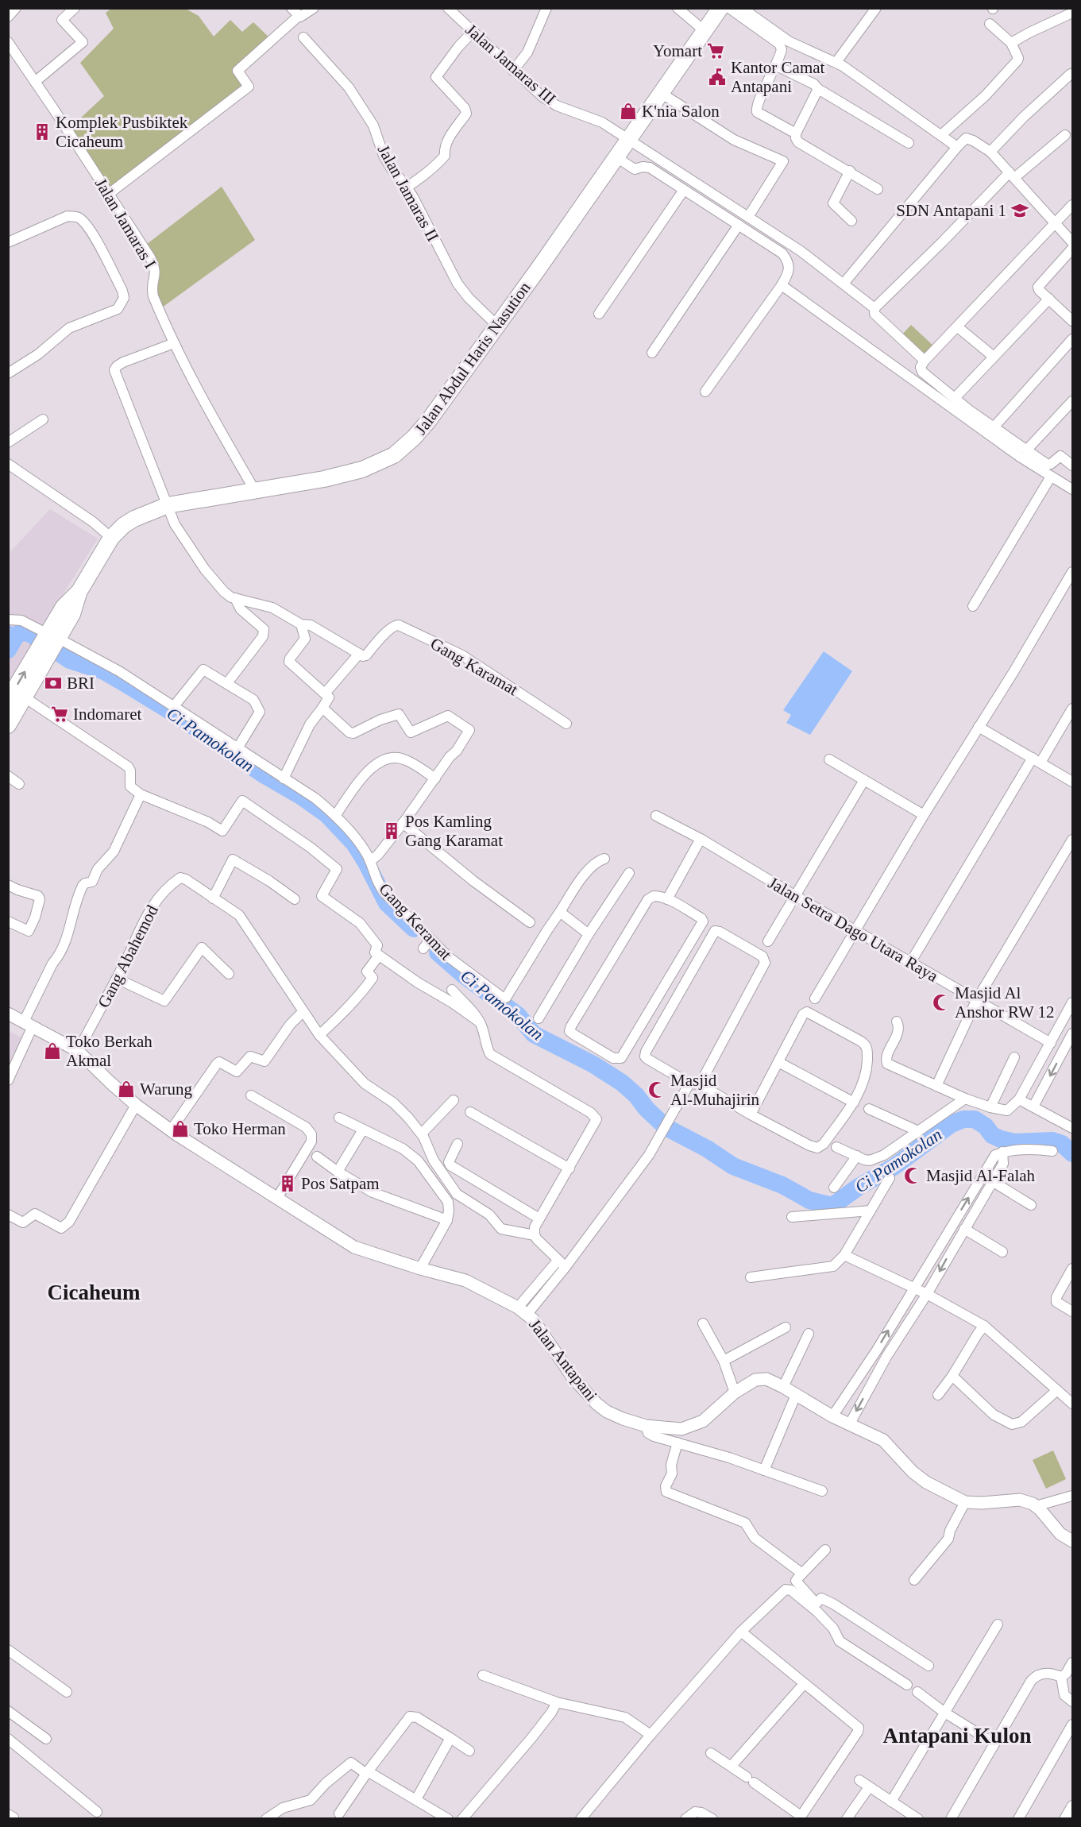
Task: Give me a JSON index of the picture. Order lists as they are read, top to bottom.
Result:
{
  "streets": {
    "highway": ["Jalan Abdul Haris Nasution"],
    "street": [
      "Jalan Jamaras III",
      "Jalan Jamaras II",
      "Jalan Jamaras I",
      "Gang Karamat",
      "Gang Keramat",
      "Jalan Setra Dago Utara Raya",
      "Gang Abahemod",
      "Jalan Antapani"
    ]
  },
  "crossings": [
    ["Jalan Jamaras III", "Jalan Abdul Haris Nasution"],
    ["Jalan Jamaras II", "Jalan Abdul Haris Nasution"],
    ["Jalan Jamaras I", "Jalan Abdul Haris Nasution"],
    ["Jalan Abdul Haris Nasution", "Gang Keramat"],
    ["Gang Abahemod", "Jalan Antapani"]
  ],
  "districts": ["Cicaheum", "Antapani Kulon"],
  "water": ["Ci Pamokolan"],
  "places": {
    "supermarket": ["Yomart", "Indomaret"],
    "public building": ["Kantor Camat Antapani"],
    "shop": [
      "K'nia Salon",
      "Toko Berkah Akmal",
      "Warung",
      "Toko Herman"
    ],
    "building": ["Komplek Pusbiktek Cicaheum", "Pos Kamling Gang Karamat", "Pos Satpam"],
    "school or university": ["SDN Antapani 1"],
    "bank": ["BRI"],
    "mosque": ["Masjid Al Anshor RW 12", "Masjid Al-Muhajirin", "Masjid Al-Falah"]
  }
}
